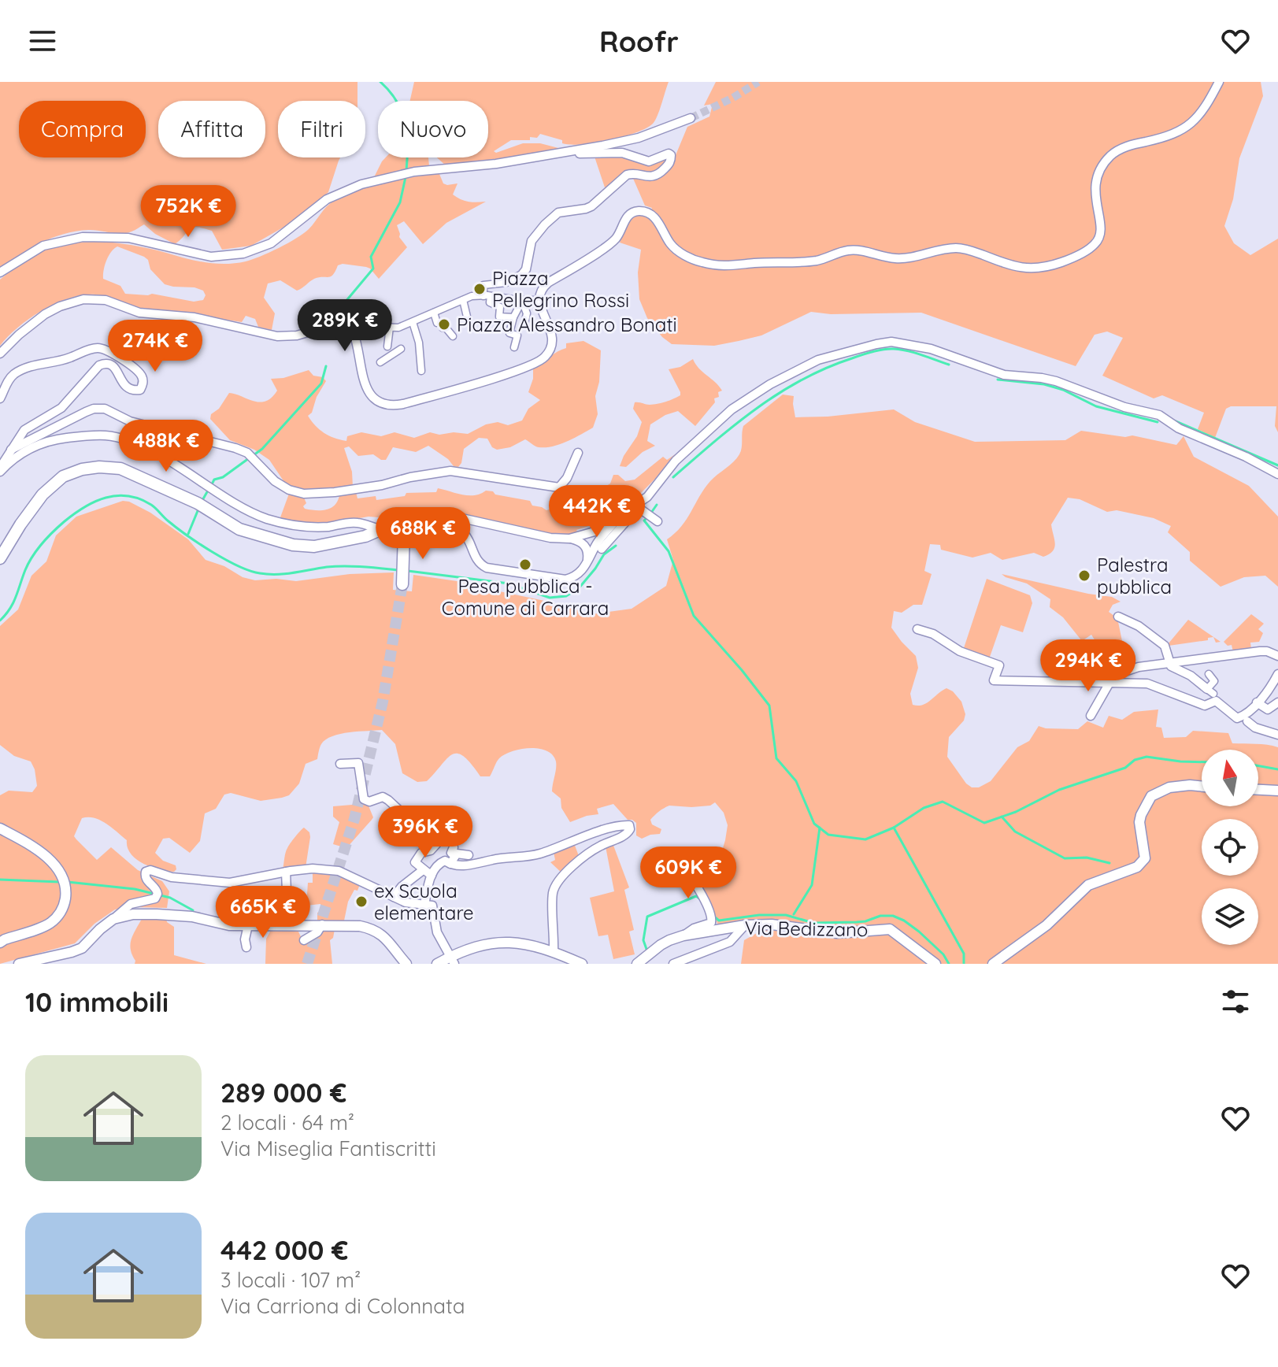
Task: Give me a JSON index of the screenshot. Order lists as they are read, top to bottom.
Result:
{
  "streets": {
    "street": ["Via Bedizzano"]
  },
  "places": [
    "Piazza Pellegrino Rossi",
    "Piazza Alessandro Bonati",
    "Pesa pubblica - Comune di Carrara",
    "Palestra pubblica",
    "ex Scuola elementare"
  ],
  "north": "top",
  "page": {
    "header": "Roofr",
    "chip": [
      "Compra",
      "Affitta",
      "Filtri",
      "Nuovo"
    ],
    "price": [
      "752K €",
      "289K €",
      "274K €",
      "488K €",
      "442K €",
      "688K €",
      "294K €",
      "396K €",
      "609K €",
      "665K €"
    ],
    "heading": "10 immobili",
    "list": [
      {
        "name": "289 000 €",
        "note": "2 locali · 64 m² · Via Miseglia Fantiscritti"
      },
      {
        "name": "442 000 €",
        "note": "3 locali · 107 m² · Via Carriona di Colonnata"
      }
    ]
  }
}
